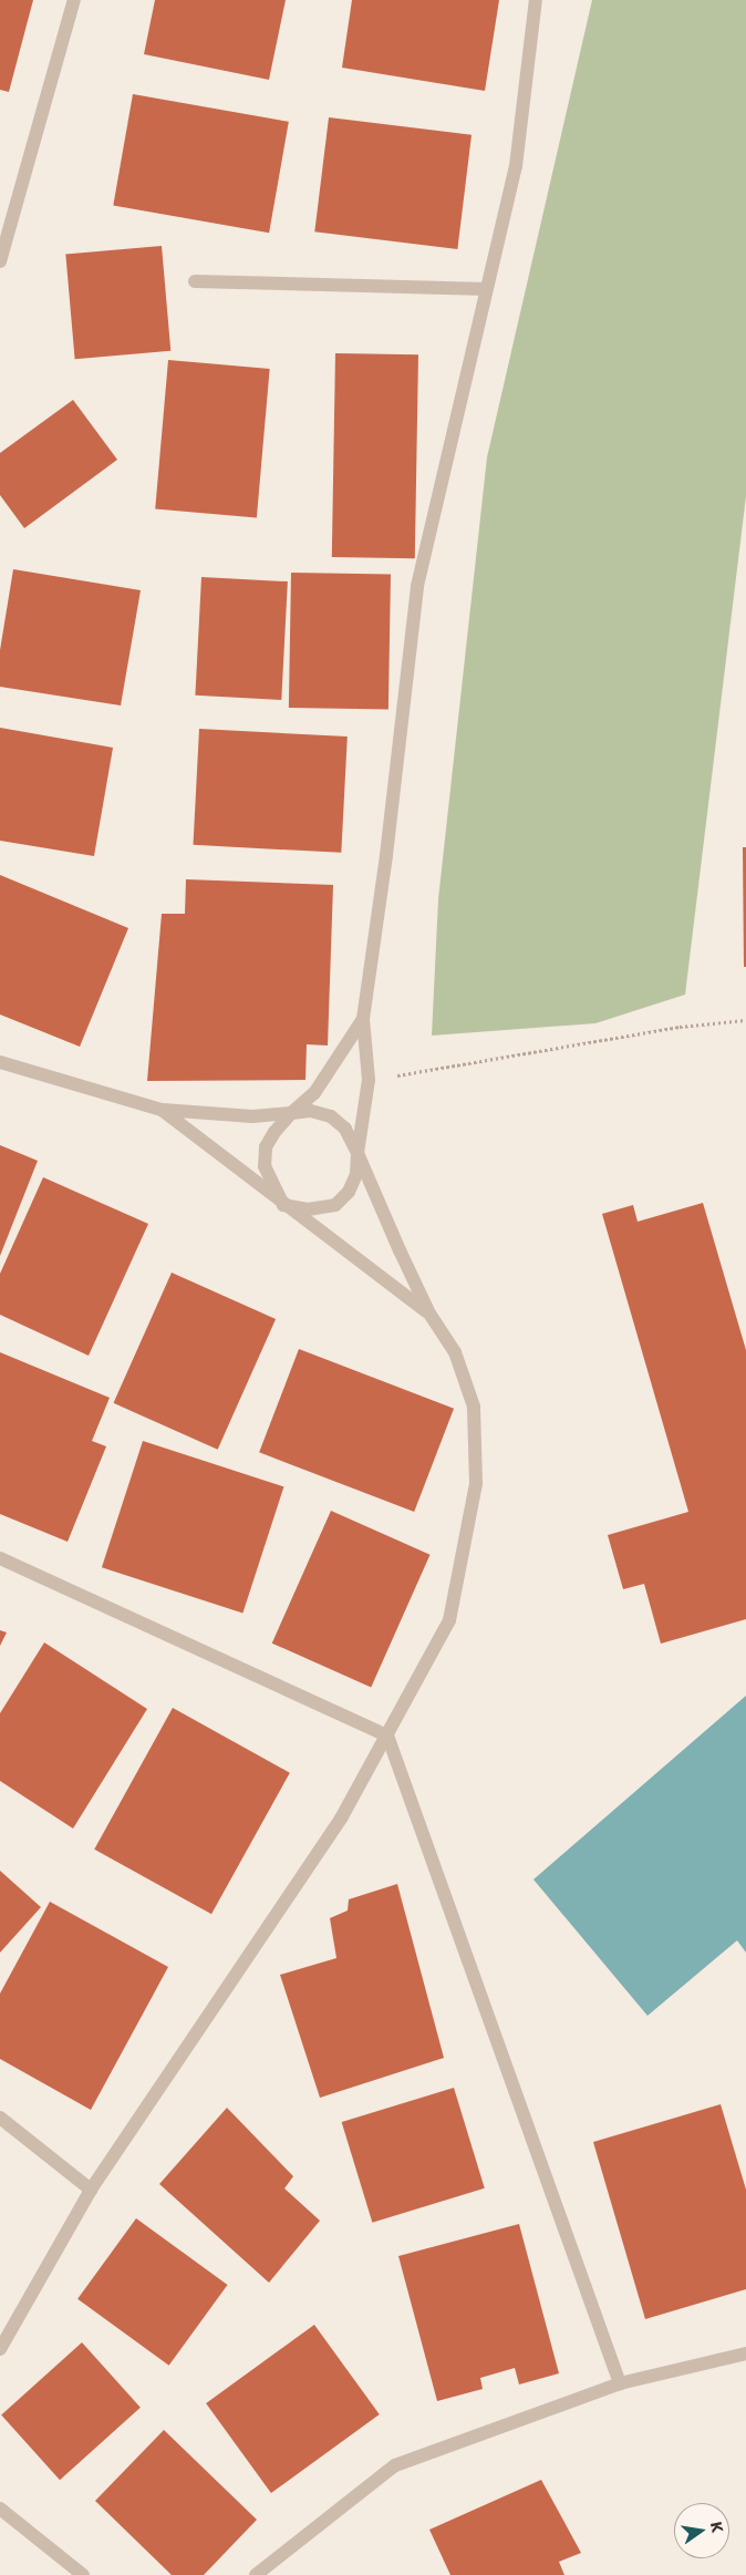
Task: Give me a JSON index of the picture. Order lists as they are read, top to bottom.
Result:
{
  "north": "right"
}
